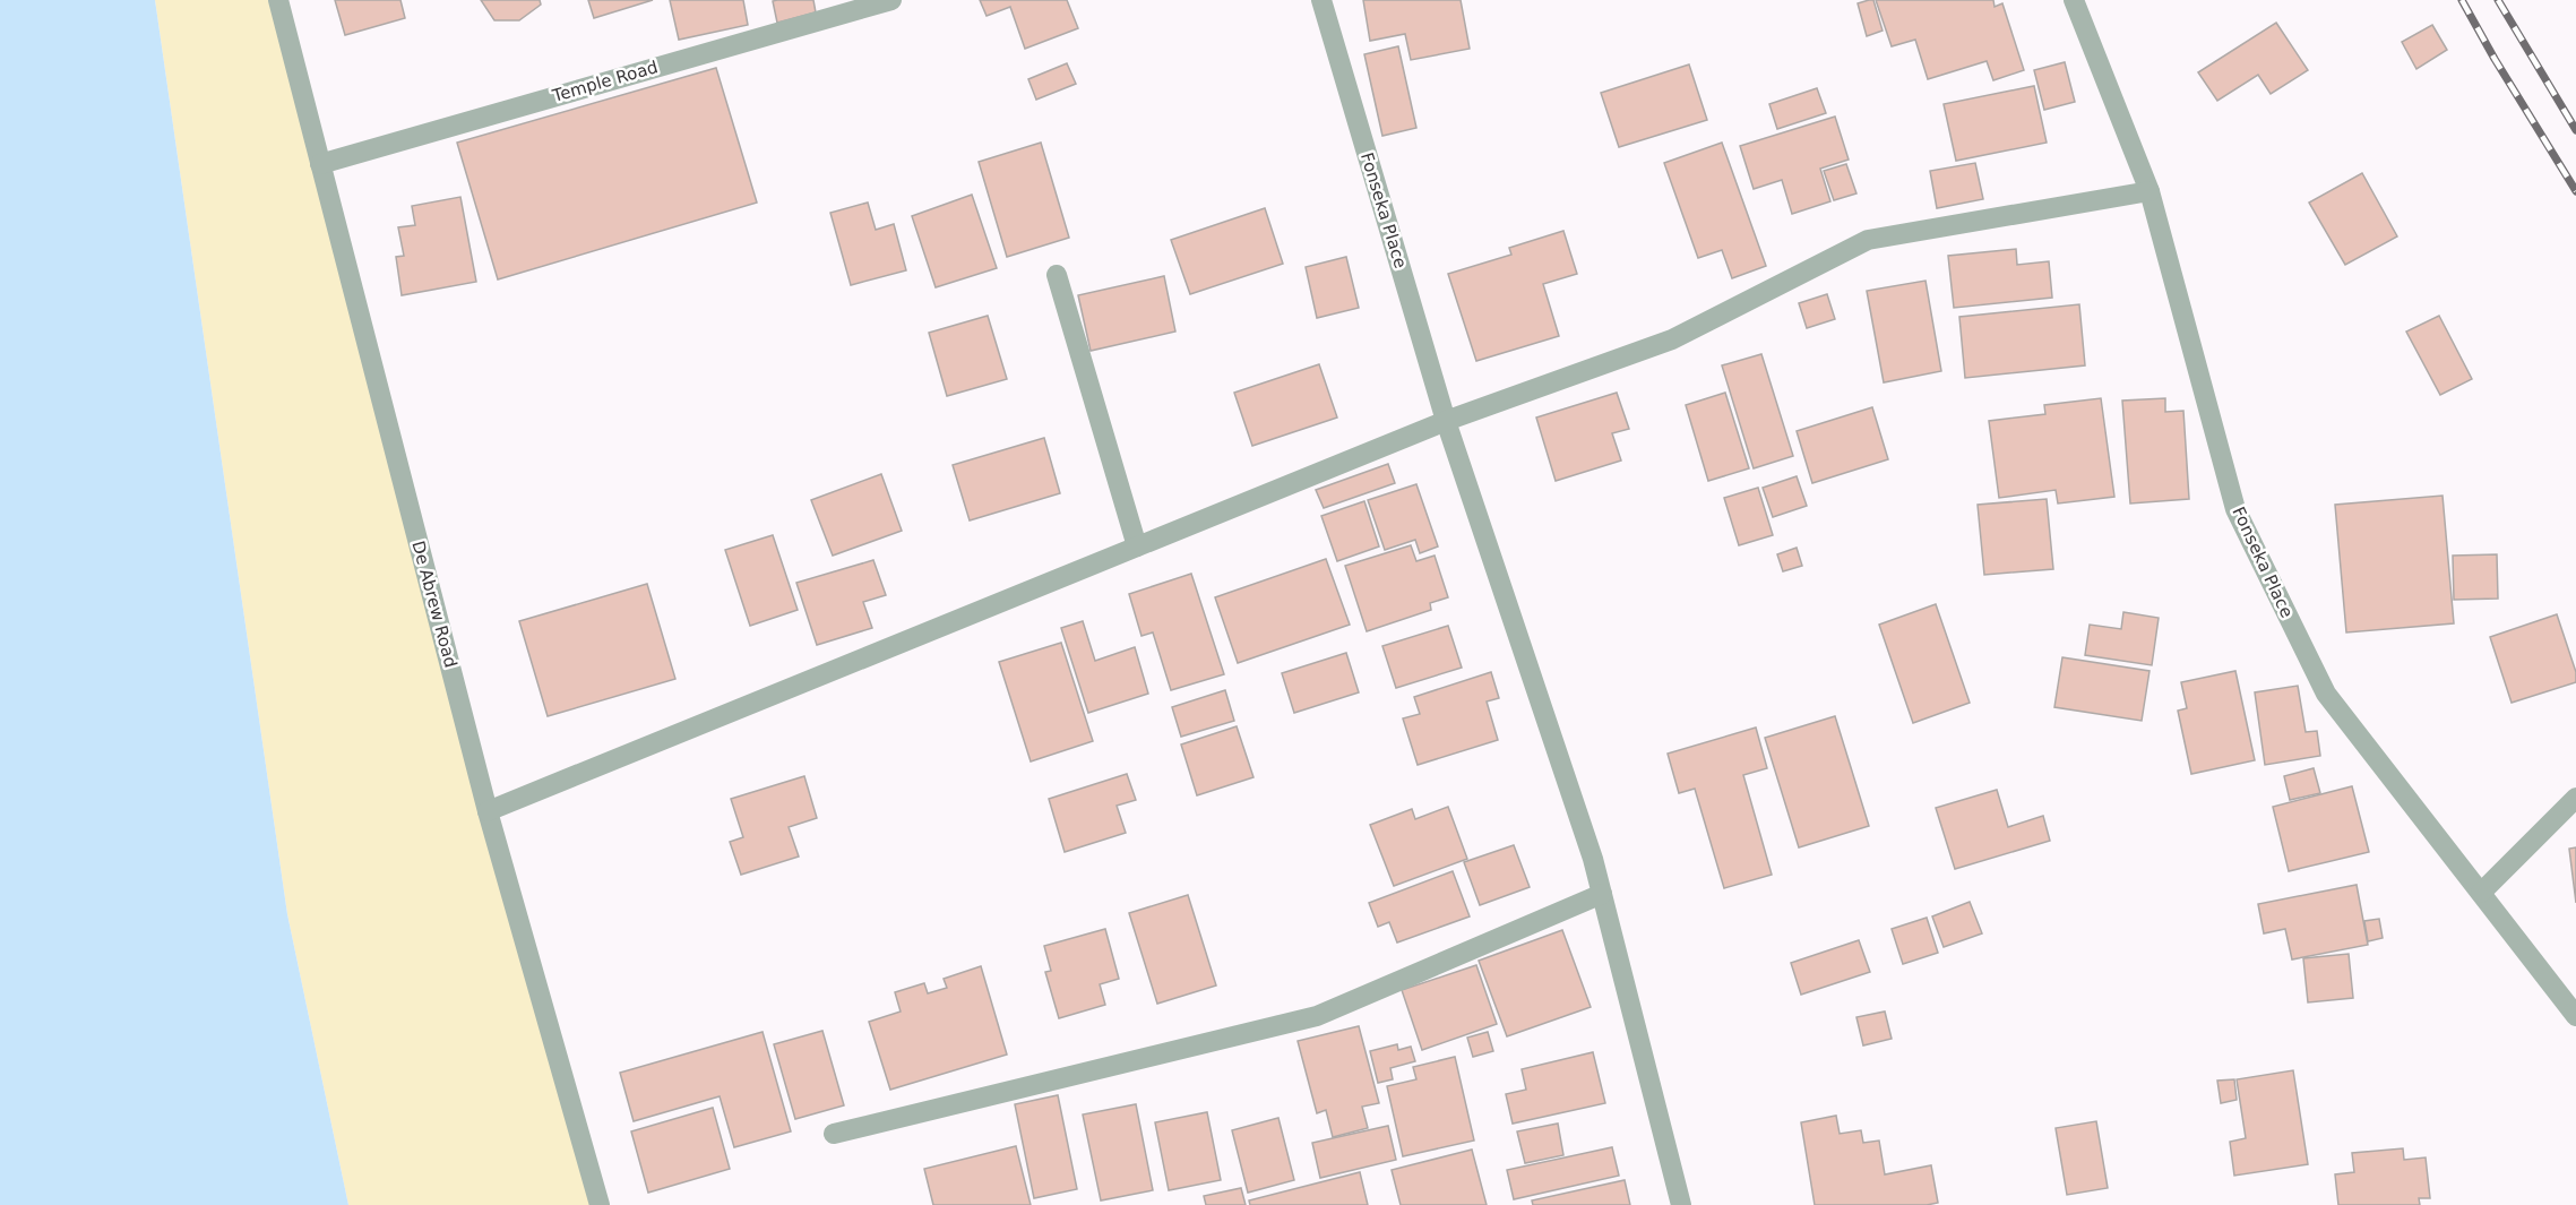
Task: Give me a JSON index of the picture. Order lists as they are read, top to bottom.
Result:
{
  "streets": {
    "street": ["Temple Road", "Fonseka Place", "De Abrew Road"]
  },
  "crossings": [
    ["Temple Road", "De Abrew Road"]
  ]
}
